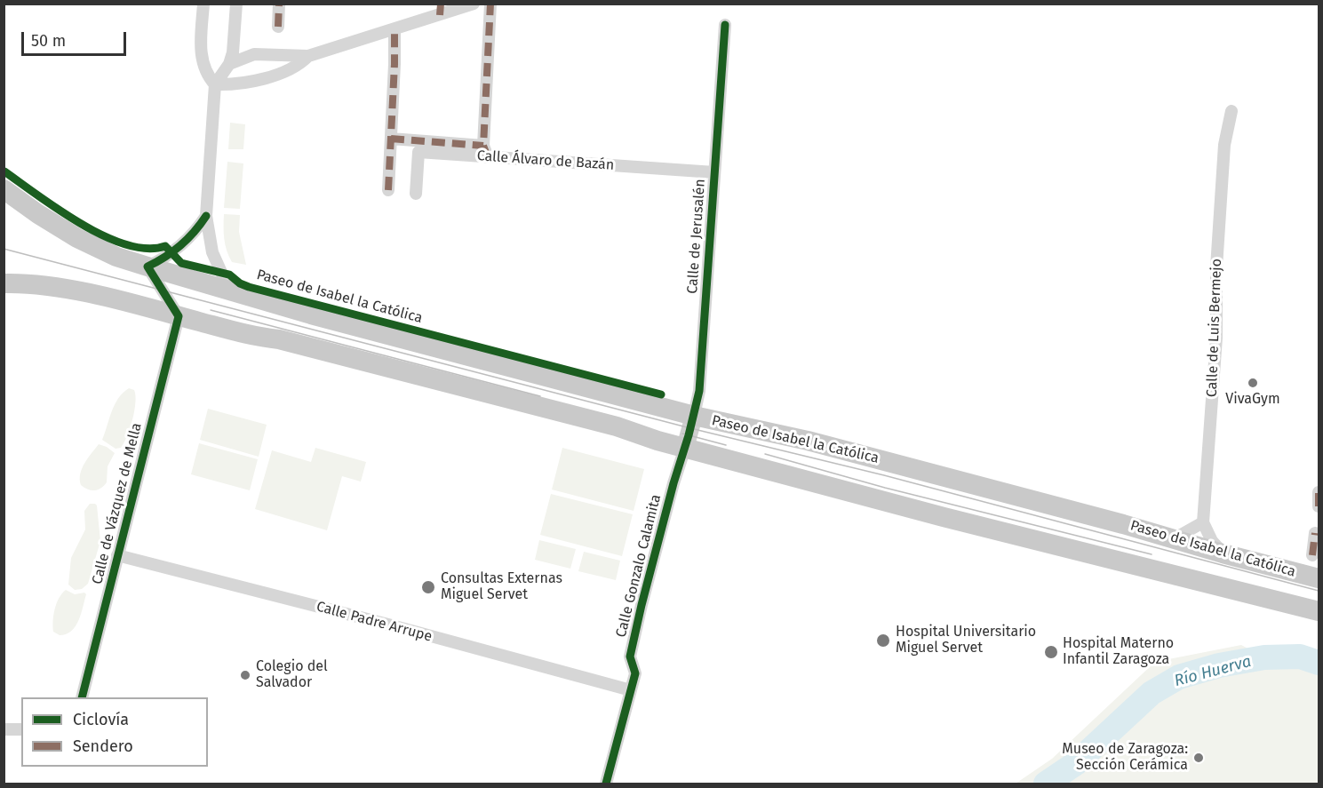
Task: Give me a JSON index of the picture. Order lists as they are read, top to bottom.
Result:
{
  "streets": {
    "main road": ["Paseo de Isabel la Católica"],
    "street": [
      "Calle Álvaro de Bazán",
      "Calle de Jerusalén",
      "Calle de Luis Bermejo",
      "Calle de Vázquez de Mella",
      "Calle Gonzalo Calamita",
      "Calle Padre Arrupe"
    ]
  },
  "crossings": [
    ["Calle Álvaro de Bazán", "Calle de Jerusalén"],
    ["Calle de Jerusalén", "Paseo de Isabel la Católica"],
    ["Calle de Jerusalén", "Calle Gonzalo Calamita"],
    ["Calle de Vázquez de Mella", "Calle Padre Arrupe"],
    ["Calle Gonzalo Calamita", "Calle Padre Arrupe"]
  ],
  "water": ["Río Huerva"],
  "places": [
    "VivaGym",
    "Consultas Externas Miguel Servet",
    "Hospital Universitario Miguel Servet",
    "Hospital Materno Infantil Zaragoza",
    "Colegio del Salvador",
    "Museo de Zaragoza: Sección Cerámica"
  ],
  "legend": ["Ciclovía", "Sendero"],
  "scale_bar": "50 m"
}
